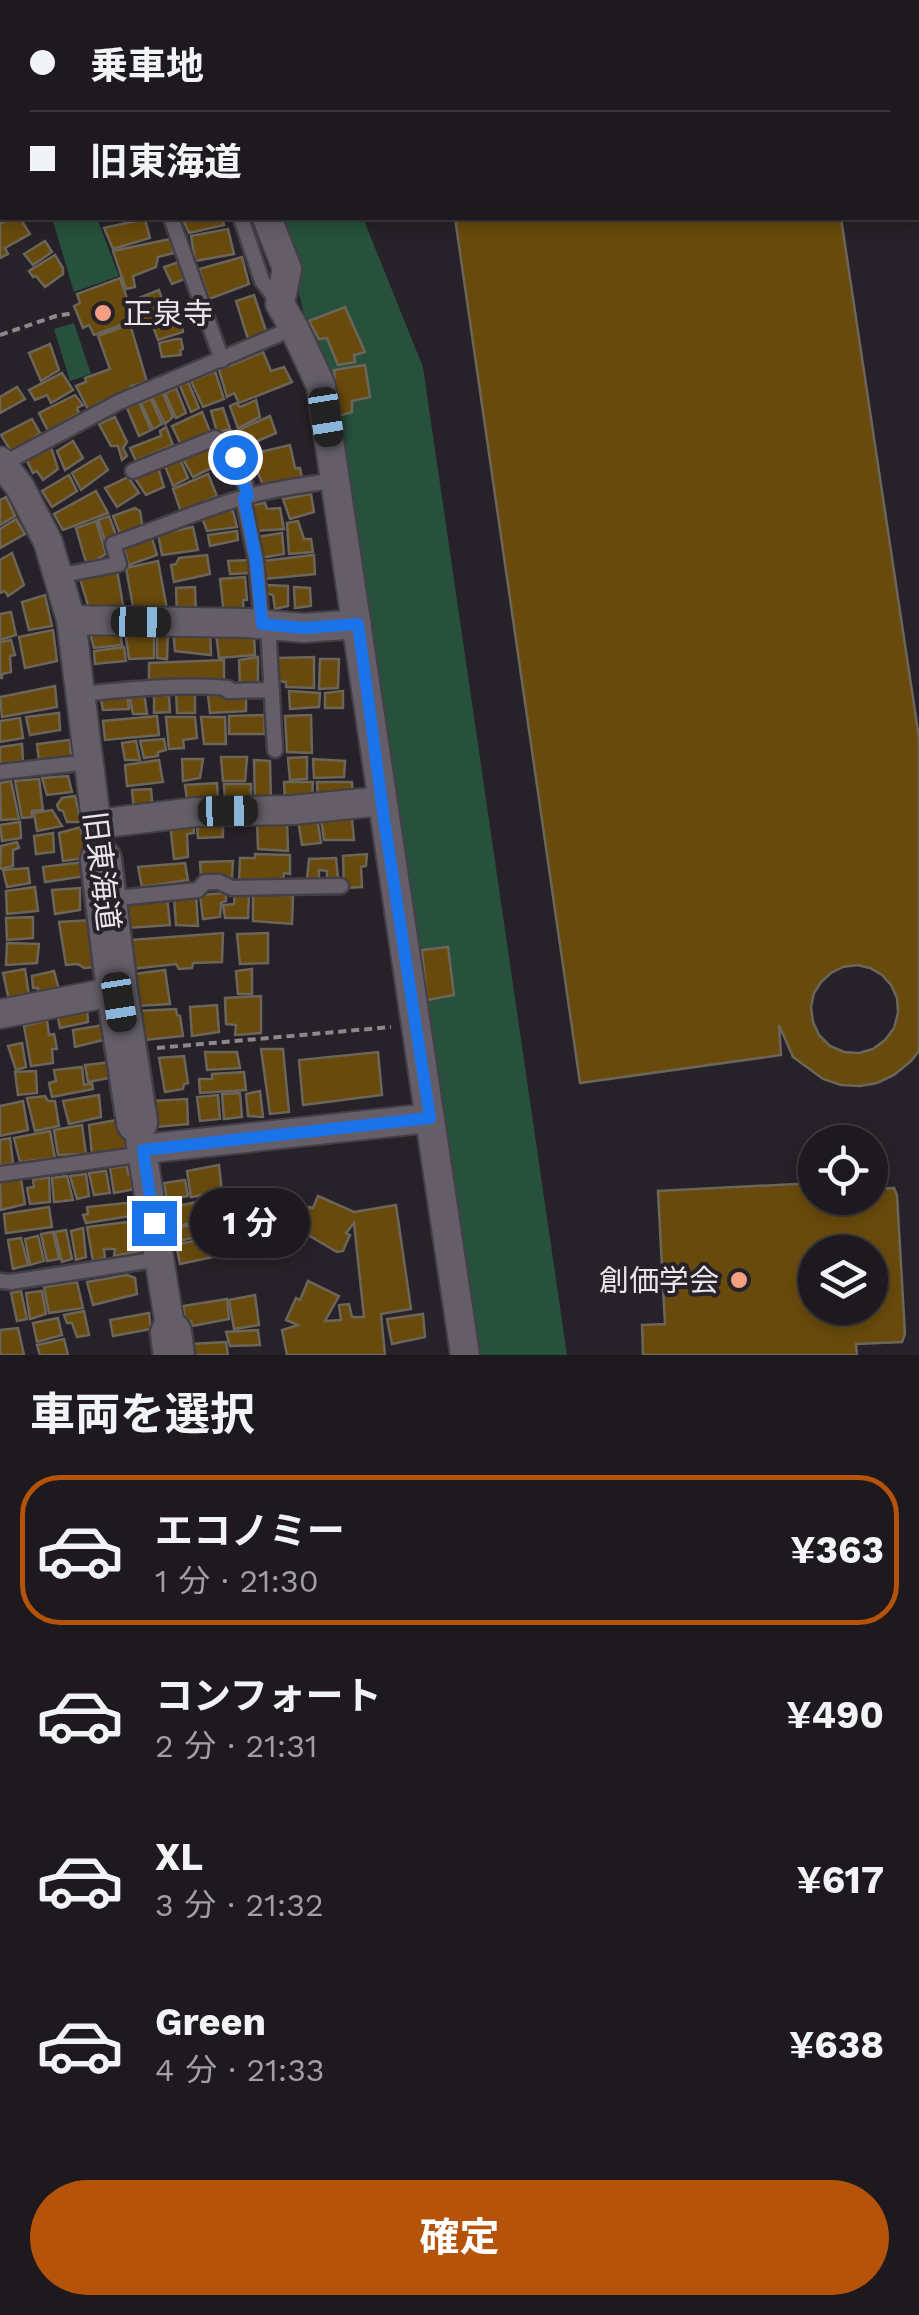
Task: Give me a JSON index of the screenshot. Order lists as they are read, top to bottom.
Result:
{
  "streets": {
    "street": ["旧東海道"]
  },
  "places": ["正泉寺", "創価学会"],
  "page": {
    "banner": ["乗車地", "旧東海道"],
    "bubble": "1 分",
    "heading": "車両を選択",
    "list": [
      {
        "name": "エコノミー",
        "note": "1 分 · 21:30",
        "value": "¥363"
      },
      {
        "name": "コンフォート",
        "note": "2 分 · 21:31",
        "value": "¥490"
      },
      {
        "name": "XL",
        "note": "3 分 · 21:32",
        "value": "¥617"
      },
      {
        "name": "Green",
        "note": "4 分 · 21:33",
        "value": "¥638"
      }
    ],
    "buttons": "確定"
  }
}
